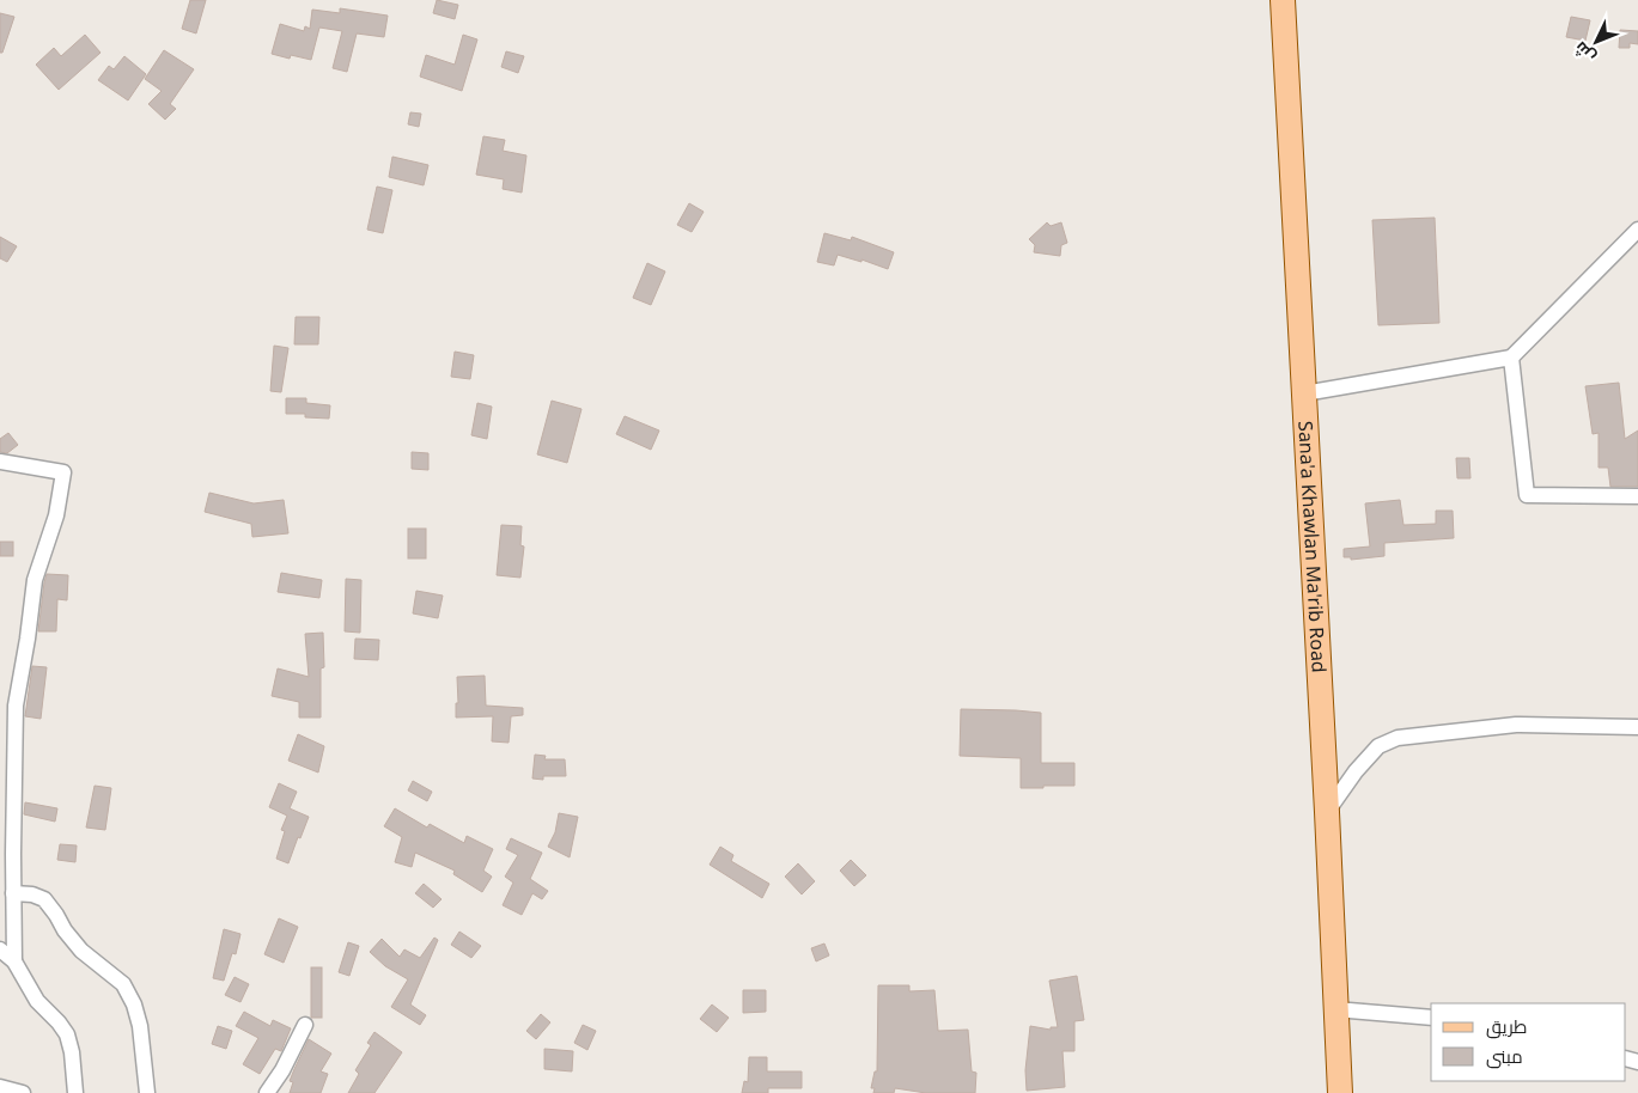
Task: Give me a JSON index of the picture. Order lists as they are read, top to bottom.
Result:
{
  "streets": {
    "main road": ["Sana'a Khawlan Ma'rib Road"]
  },
  "legend": ["طريق", "مبنى"],
  "north": "bottom left"
}
